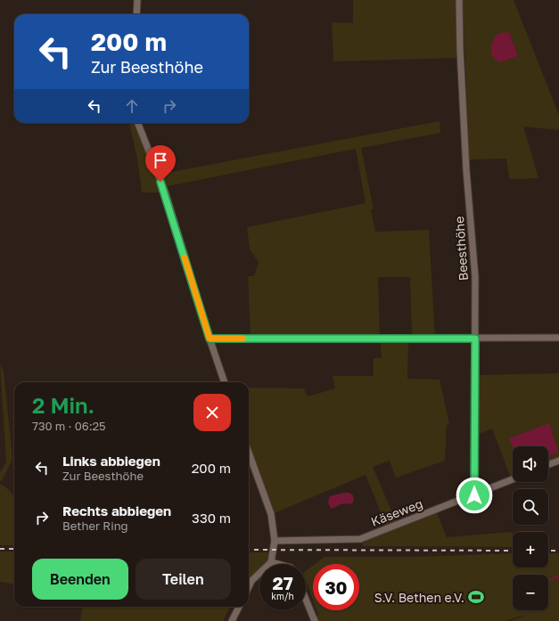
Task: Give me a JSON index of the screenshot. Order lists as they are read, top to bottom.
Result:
{
  "streets": {
    "street": ["Beesthöhe", "Käseweg"]
  },
  "crossings": [
    ["Beesthöhe", "Käseweg"]
  ],
  "places": {
    "sports": ["S.V. Bethen e.V."]
  },
  "page": {
    "turn": ["200 m", "Zur Beesthöhe"],
    "heading": ["2 Min.", "730 m · 06:25"],
    "list": [
      {
        "name": "Links abbiegen",
        "note": "Zur Beesthöhe",
        "value": "200 m"
      },
      {
        "name": "Rechts abbiegen",
        "note": "Bether Ring",
        "value": "330 m"
      }
    ],
    "map_buttons": ["+", "−"],
    "buttons": ["Beenden", "Teilen"],
    "speed": "27 km/h",
    "limit": "30"
  }
}
